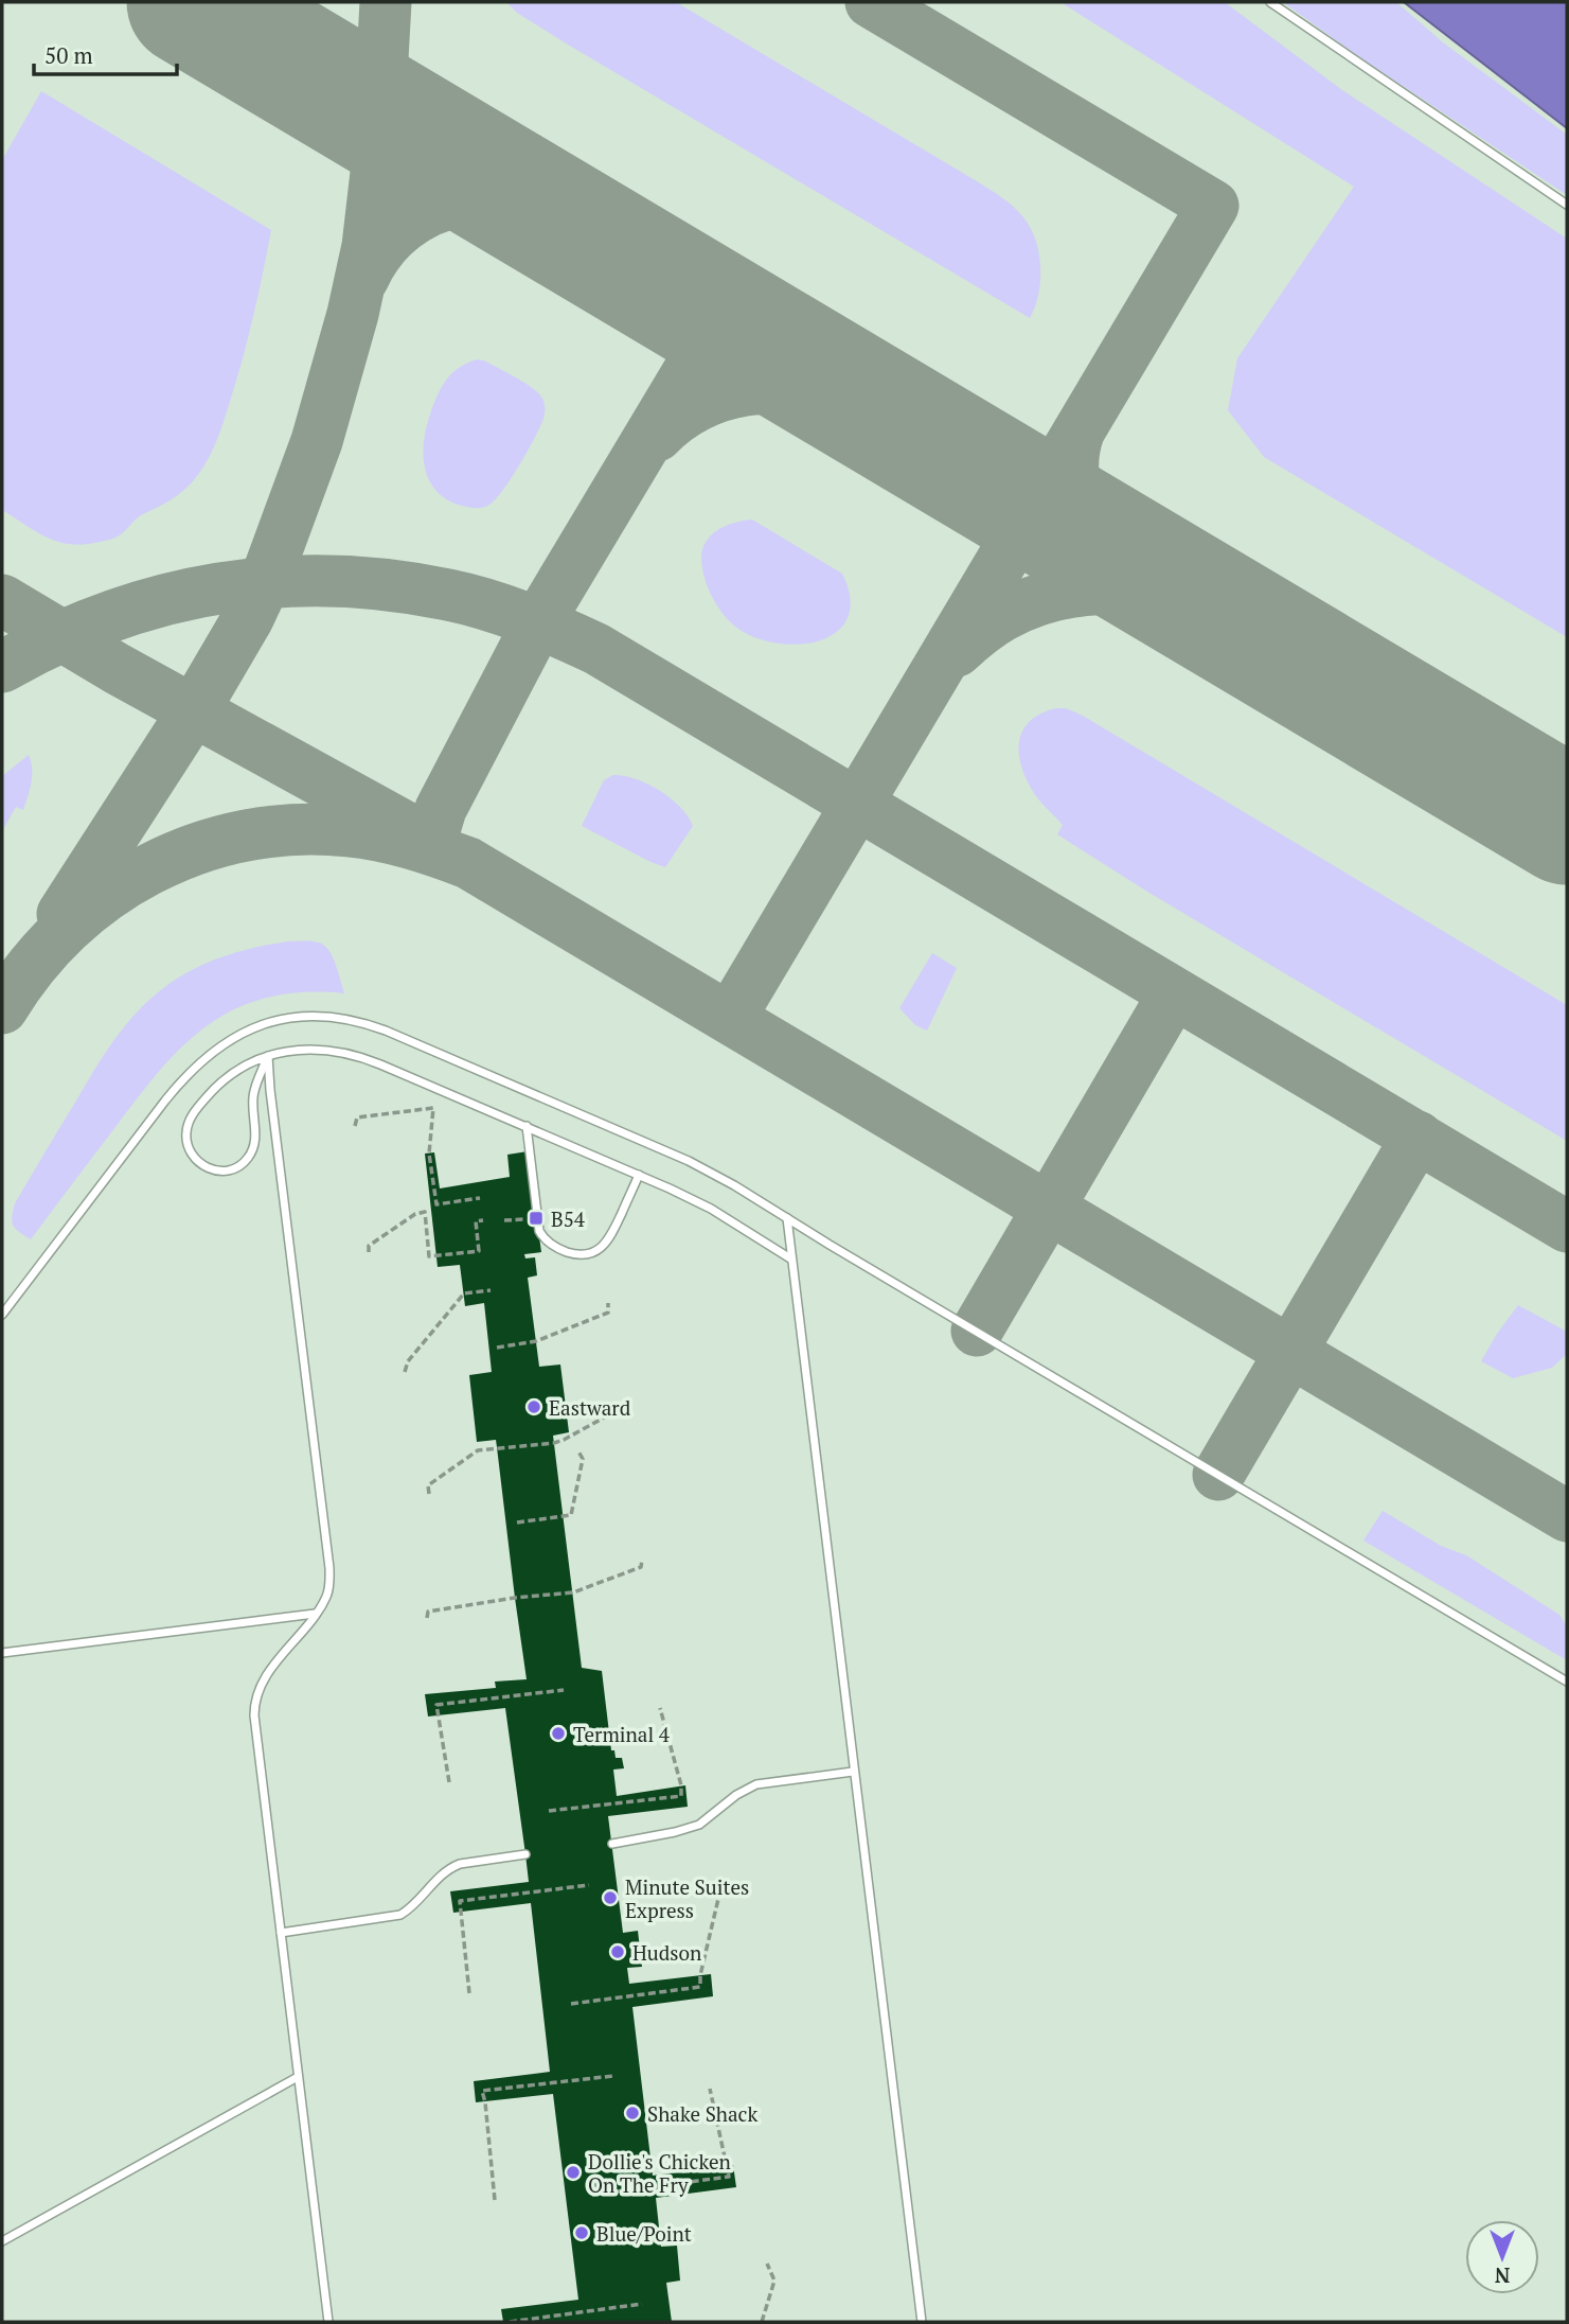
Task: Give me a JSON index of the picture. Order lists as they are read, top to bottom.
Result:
{
  "places": {
    "transit": ["B54"],
    "other": [
      "Eastward",
      "Terminal 4",
      "Minute Suites Express",
      "Hudson",
      "Shake Shack",
      "Dollie's Chicken On The Fry",
      "Blue/Point"
    ]
  },
  "scale_bar": "50 m",
  "north": "bottom"
}
